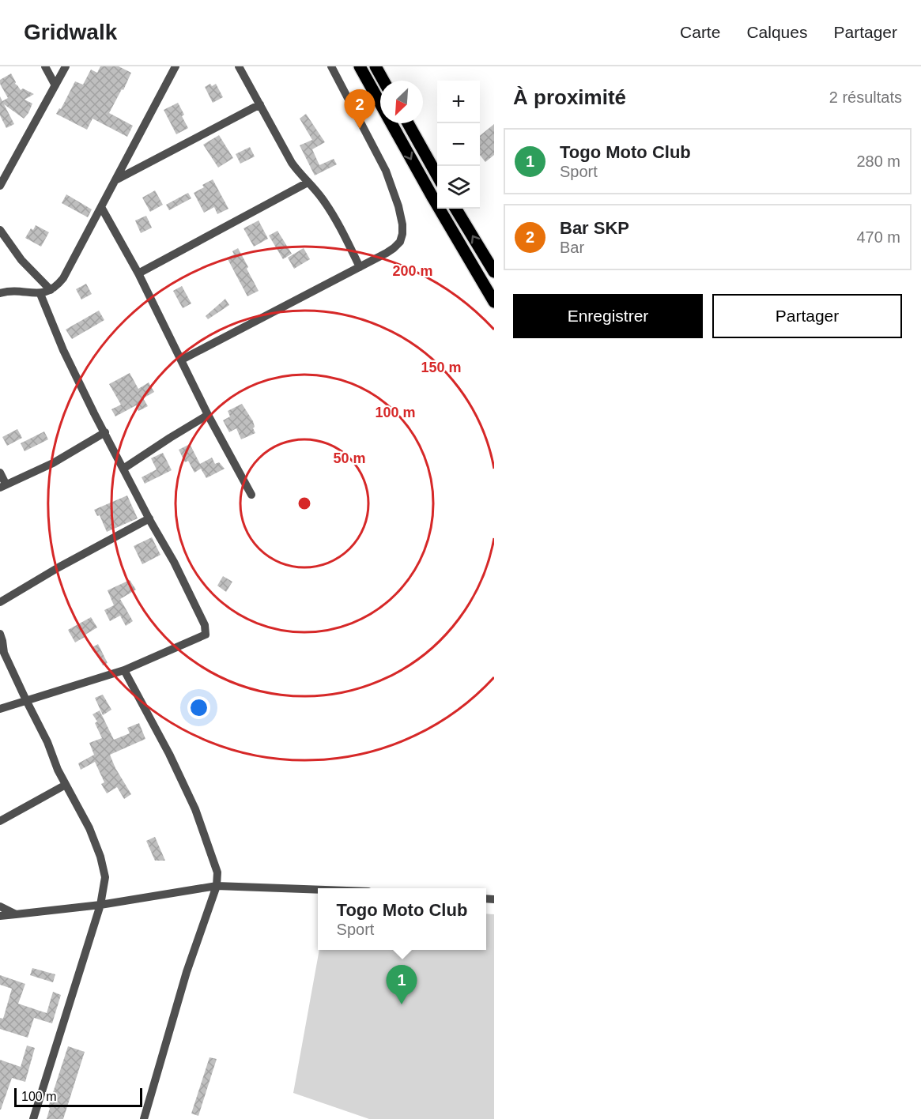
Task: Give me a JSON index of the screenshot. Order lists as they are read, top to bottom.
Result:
{
  "scale_bar": "100 m",
  "north": "bottom left",
  "page": {
    "header": "Gridwalk",
    "nav": ["Carte", "Calques", "Partager"],
    "heading": ["À proximité", "2 résultats"],
    "map_buttons": ["+", "−"],
    "pins": ["2", "1"],
    "list": [
      {
        "mark": "1",
        "name": "Togo Moto Club",
        "note": "Sport",
        "value": "280 m"
      },
      {
        "mark": "2",
        "name": "Bar SKP",
        "note": "Bar",
        "value": "470 m"
      }
    ],
    "buttons": ["Enregistrer", "Partager"],
    "popup": ["Togo Moto Club", "Sport"],
    "scale": "100 m"
  },
  "rings": [
    "200 m",
    "150 m",
    "100 m",
    "50 m"
  ]
}
